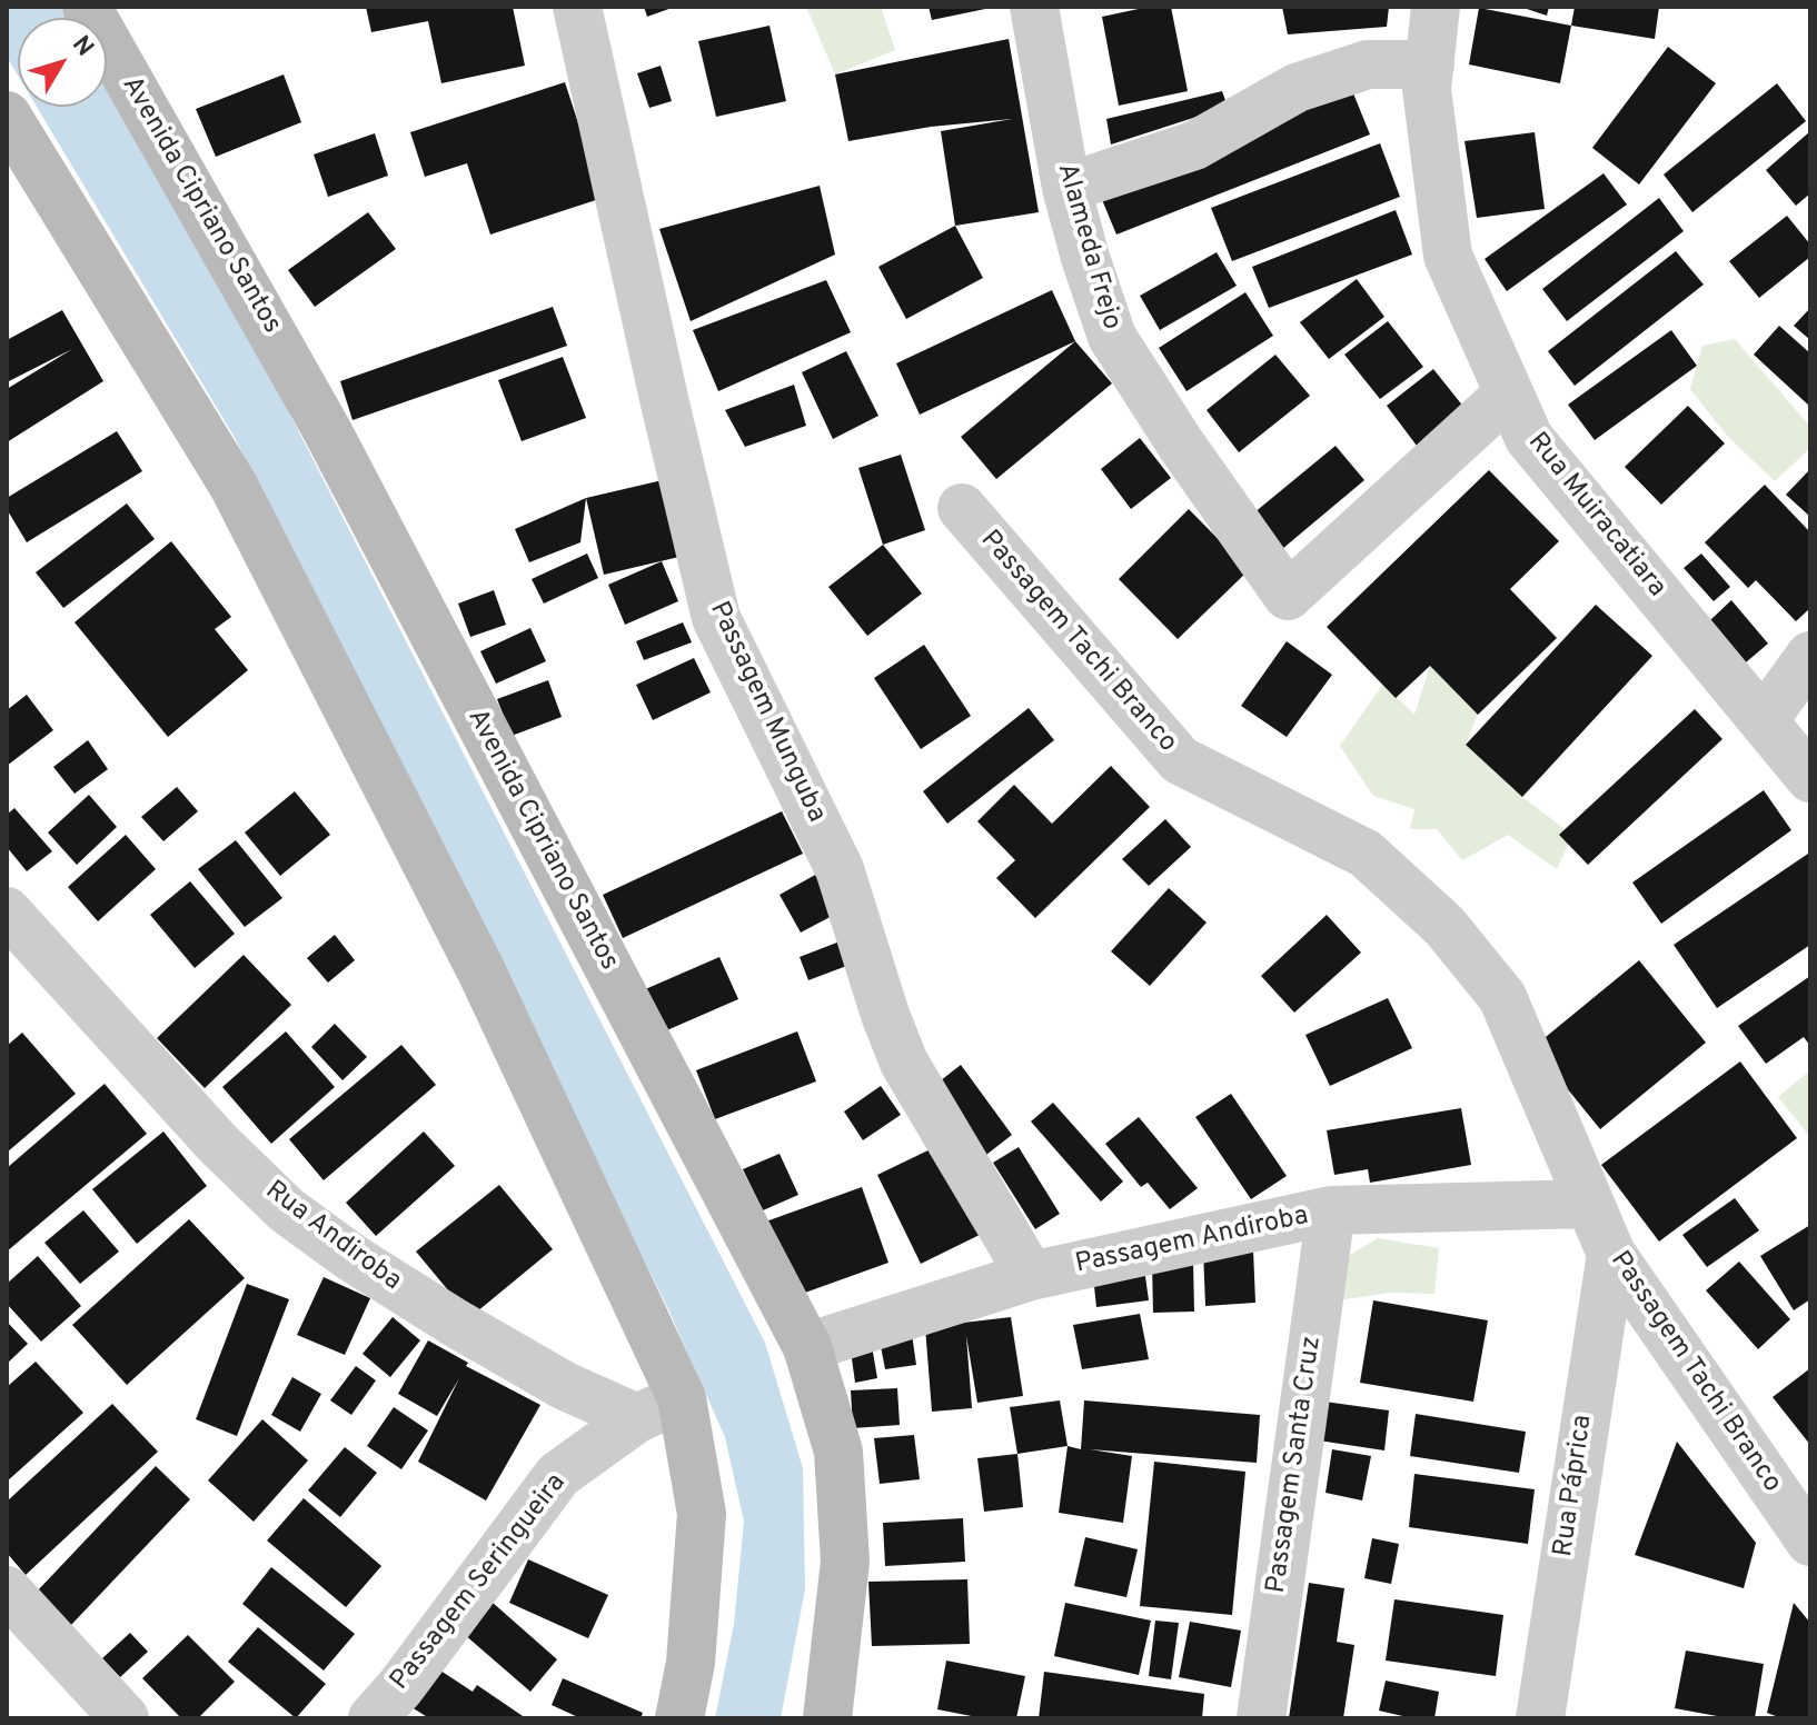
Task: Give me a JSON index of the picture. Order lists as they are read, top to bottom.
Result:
{
  "streets": {
    "street": [
      "Avenida Cipriano Santos",
      "Alameda Frejo",
      "Rua Muiracatiara",
      "Passagem Tachi Branco",
      "Passagem Munguba",
      "Rua Andiroba",
      "Passagem Andiroba",
      "Passagem Santa Cruz",
      "Rua Páprica",
      "Passagem Seringueira"
    ]
  },
  "crossings": [
    ["Avenida Cipriano Santos", "Passagem Andiroba"],
    ["Alameda Frejo", "Rua Muiracatiara"],
    ["Passagem Tachi Branco", "Passagem Andiroba"],
    ["Passagem Tachi Branco", "Rua Páprica"],
    ["Passagem Munguba", "Passagem Andiroba"],
    ["Rua Andiroba", "Passagem Seringueira"],
    ["Passagem Andiroba", "Passagem Santa Cruz"]
  ],
  "north": "top right"
}
